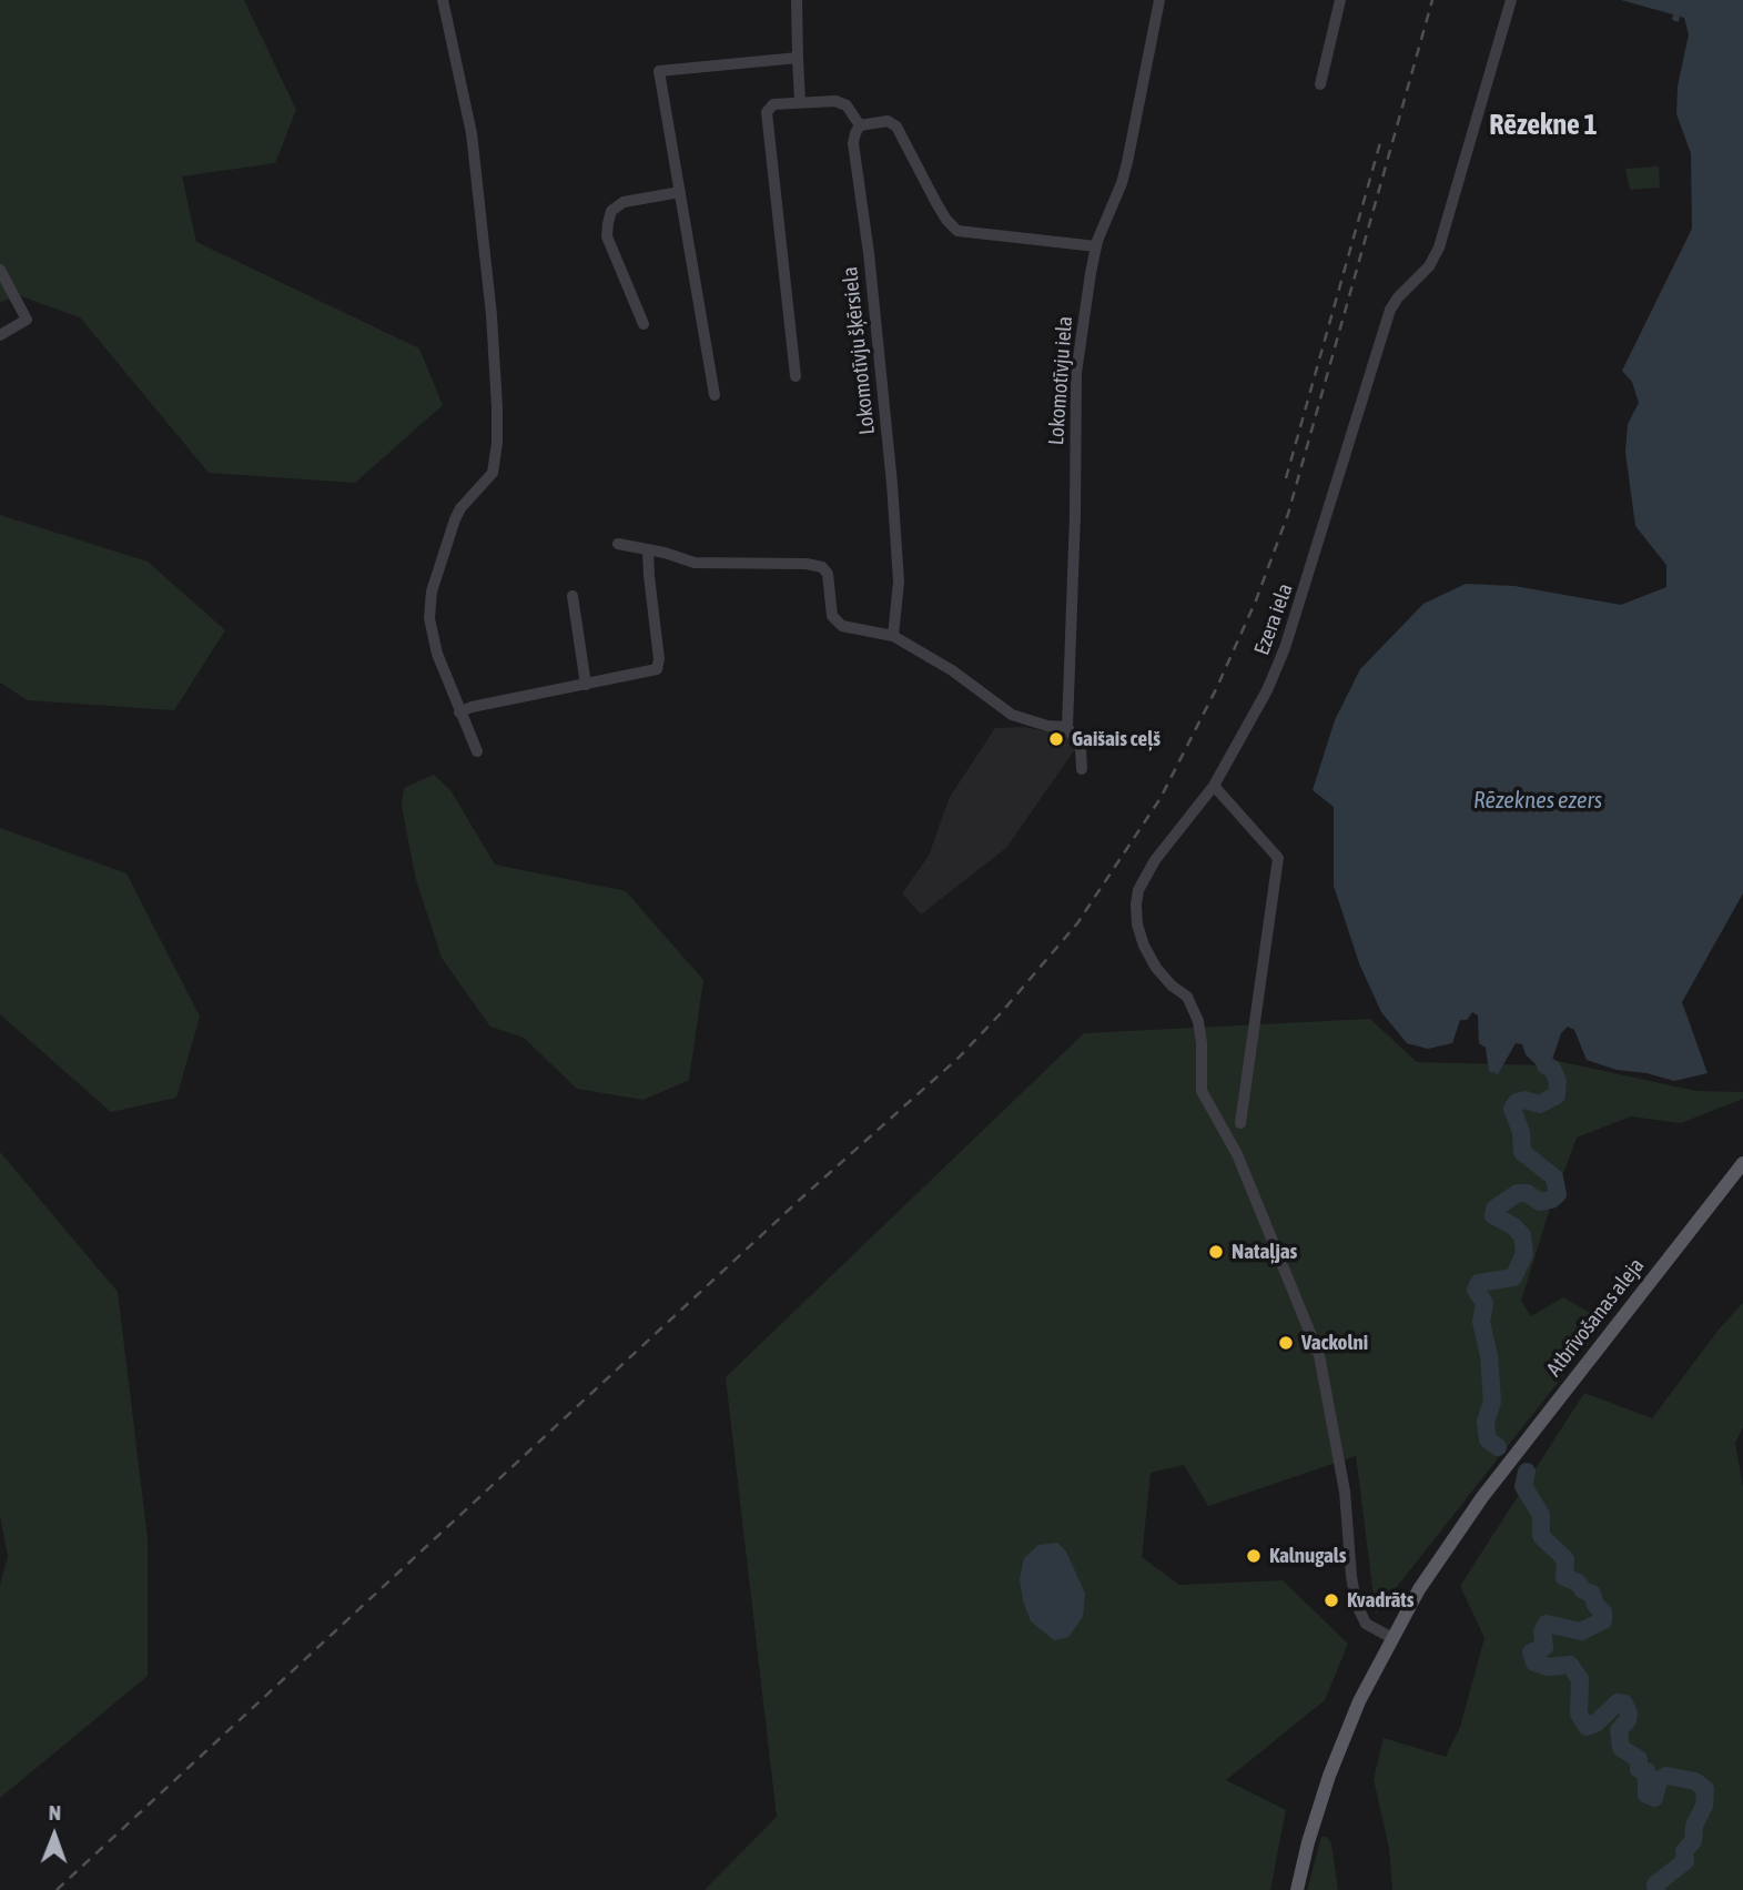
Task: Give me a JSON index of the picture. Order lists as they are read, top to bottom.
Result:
{
  "streets": {
    "main road": ["Atbrīvošanas aleja"],
    "street": ["Lokomotīvju šķērsiela", "Lokomotīvju iela", "Ezera iela"]
  },
  "crossings": [
    ["Ezera iela", "Atbrīvošanas aleja"]
  ],
  "districts": ["Rēzekne 1"],
  "water": ["Rēzeknes ezers"],
  "places": [
    "Gaišais ceļš",
    "Nataļjas",
    "Vackolni",
    "Kalnugals",
    "Kvadrāts"
  ],
  "north": "top"
}
